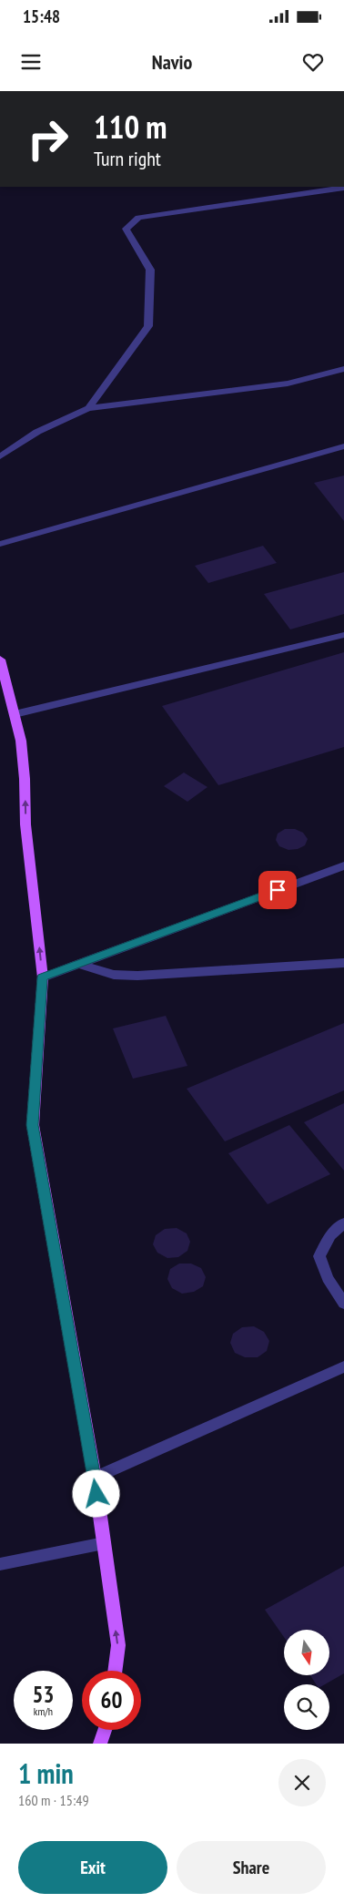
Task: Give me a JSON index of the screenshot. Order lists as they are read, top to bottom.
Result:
{
  "north": "bottom",
  "page": {
    "status": "15:48",
    "header": "Navio",
    "turn": ["110 m", "Turn right"],
    "speed": "53 km/h",
    "limit": "60",
    "heading": ["1 min", "160 m · 15:49"],
    "buttons": ["Exit", "Share"]
  }
}
